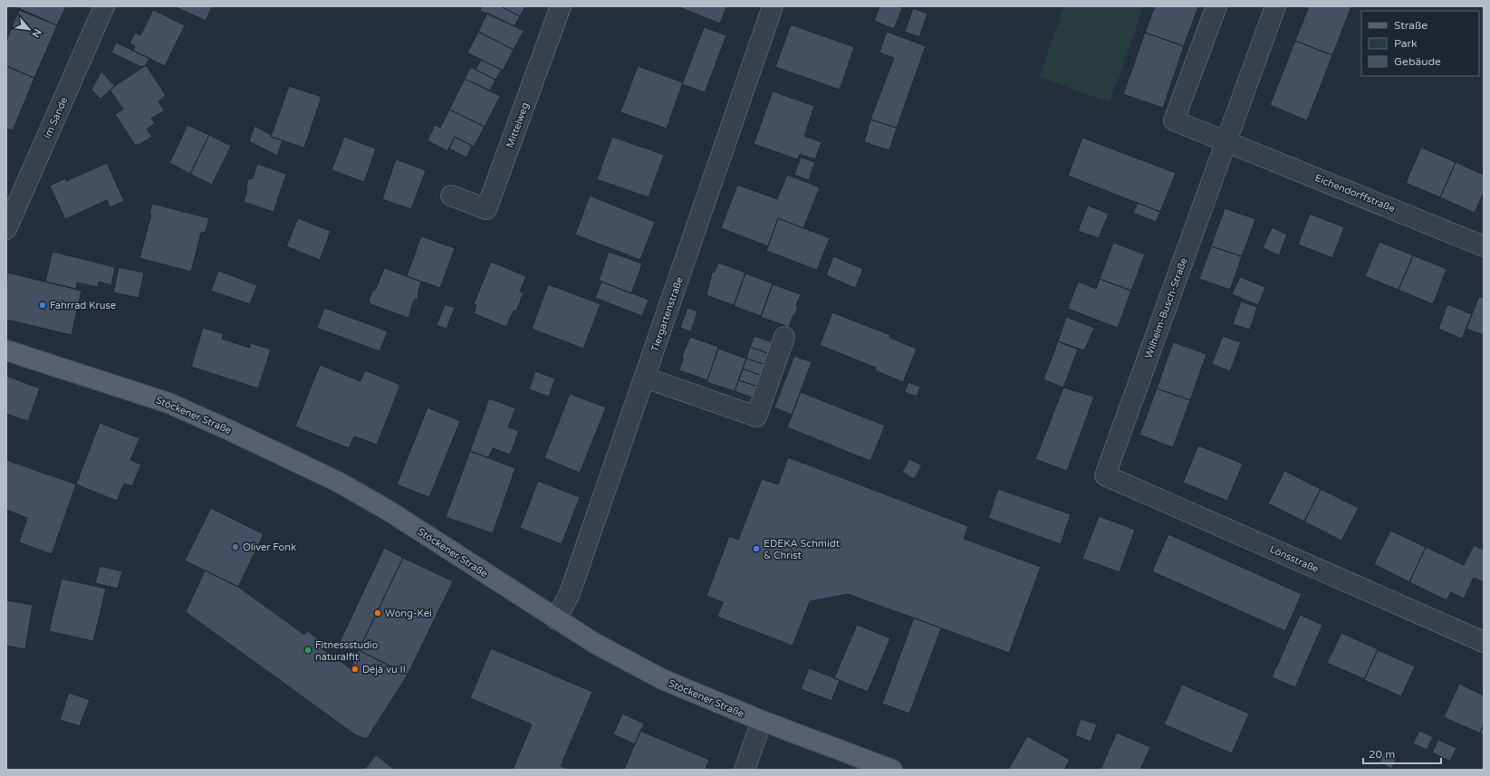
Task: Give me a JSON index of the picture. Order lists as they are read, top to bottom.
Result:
{
  "streets": {
    "main road": ["Stöckener Straße"],
    "street": [
      "Im Sande",
      "Mittelweg",
      "Eichendorffstraße",
      "Wilhelm-Busch-Straße",
      "Tiergartenstraße",
      "Lönsstraße"
    ]
  },
  "crossings": [
    ["Eichendorffstraße", "Wilhelm-Busch-Straße"],
    ["Wilhelm-Busch-Straße", "Lönsstraße"],
    ["Tiergartenstraße", "Stöckener Straße"]
  ],
  "places": [
    "Fahrrad Kruse",
    "Oliver Fonk",
    "EDEKA Schmidt & Christ",
    "Wong-Kei",
    "Fitnessstudio naturalfit",
    "Déjà vu II"
  ],
  "legend": ["Straße", "Park", "Gebäude"],
  "scale_bar": "20 m",
  "north": "bottom right"
}
